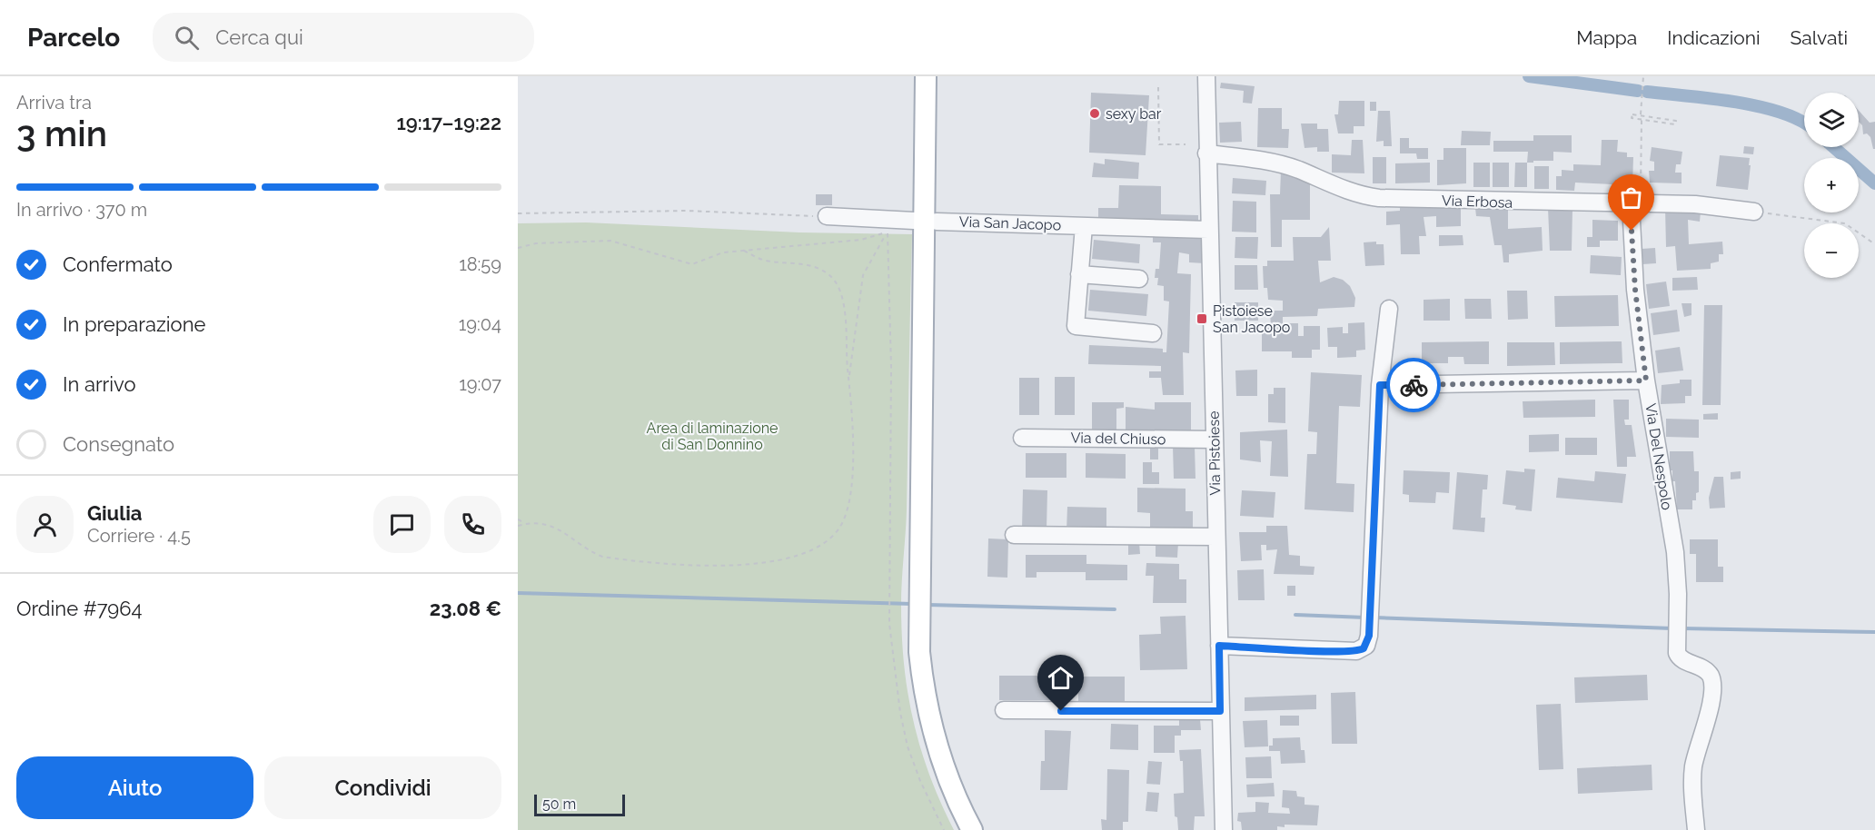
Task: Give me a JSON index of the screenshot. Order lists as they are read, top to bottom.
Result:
{
  "streets": {
    "street": [
      "Via Erbosa",
      "Via San Jacopo",
      "Via del Chiuso",
      "Via Pistoiese",
      "Via Del Nespolo"
    ]
  },
  "crossings": [
    ["Via Erbosa", "Via Pistoiese"],
    ["Via Erbosa", "Via Del Nespolo"],
    ["Via San Jacopo", "Via Pistoiese"],
    ["Via del Chiuso", "Via Pistoiese"]
  ],
  "parks": ["Area di laminazione di San Donnino"],
  "places": {
    "other": ["sexy bar"],
    "transit": ["Pistoiese San Jacopo"]
  },
  "scale_bar": "50 m",
  "page": {
    "header": "Parcelo",
    "search": "Cerca qui",
    "nav": ["Mappa", "Indicazioni", "Salvati"],
    "heading": ["3 min", "Arriva tra", "19:17–19:22"],
    "panel": [
      "Giulia",
      "Corriere · 4.5",
      "Ordine #7964",
      "23.08 €"
    ],
    "map_buttons": ["+", "−"],
    "bar": "In arrivo · 370 m",
    "list": [
      ["Confermato", "18:59"],
      ["In preparazione", "19:04"],
      ["In arrivo", "19:07"],
      "Consegnato"
    ],
    "buttons": ["Aiuto", "Condividi"],
    "scale": "50 m"
  }
}
